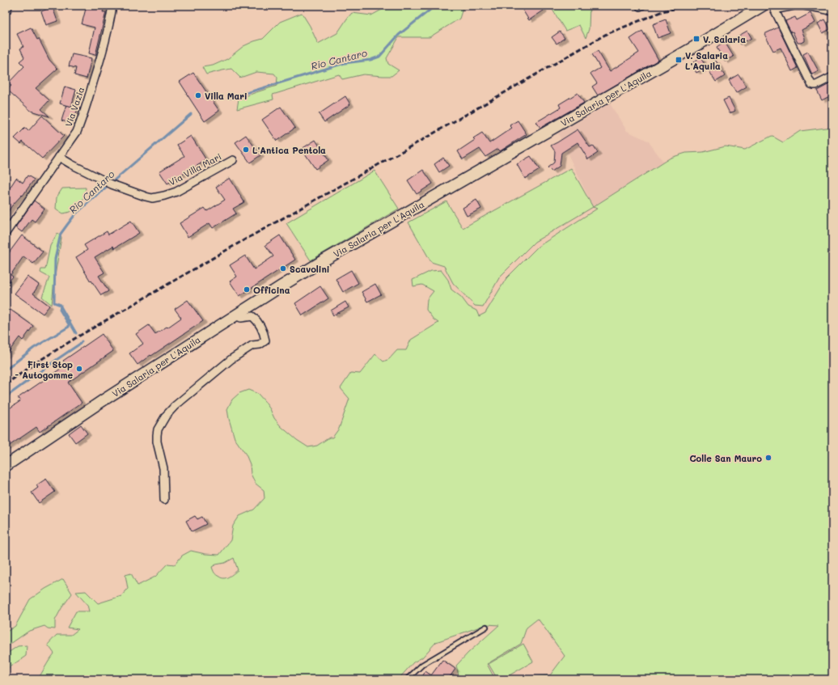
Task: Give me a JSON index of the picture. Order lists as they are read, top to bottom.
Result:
{
  "streets": {
    "main road": ["Via Salaria per L'Aquila"],
    "street": ["Via Vazia", "Via Villa Mari"]
  },
  "crossings": [
    ["Via Vazia", "Via Villa Mari"]
  ],
  "water": ["Rio Cantaro"],
  "places": {
    "transit": ["V. Salaria", "V. Salaria L'Aquila"],
    "other": [
      "Villa Mari",
      "L'Antica Pentola",
      "Scavolini",
      "Officina",
      "First Stop - Autogomme",
      "Colle San Mauro"
    ]
  }
}
